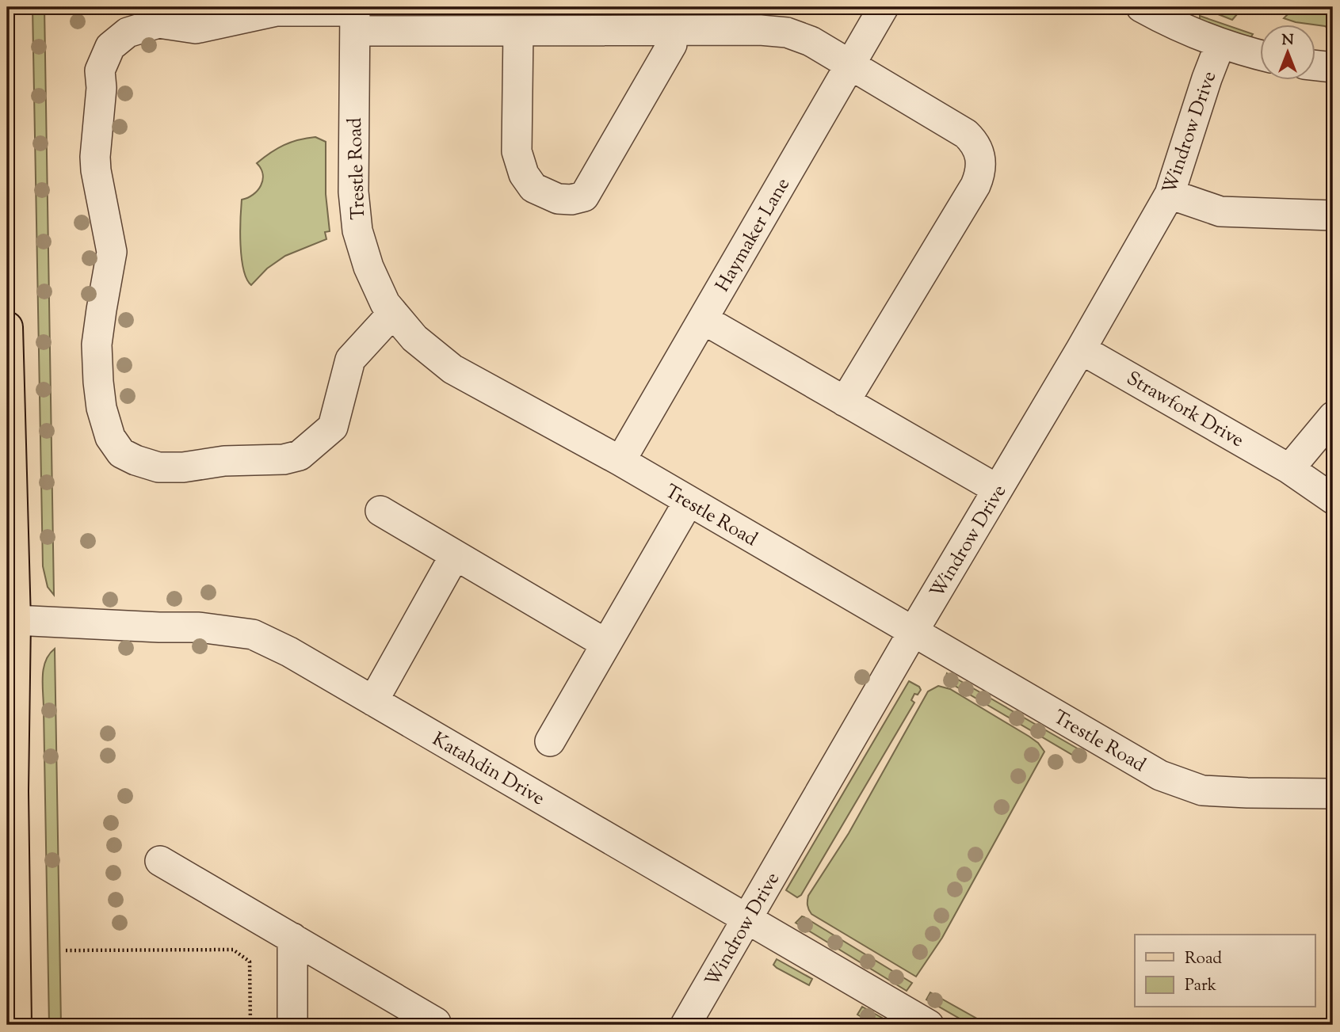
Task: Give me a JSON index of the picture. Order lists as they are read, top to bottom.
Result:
{
  "streets": {
    "street": [
      "Windrow Drive",
      "Trestle Road",
      "Haymaker Lane",
      "Strawfork Drive",
      "Katahdin Drive"
    ]
  },
  "crossings": [
    ["Windrow Drive", "Trestle Road"],
    ["Windrow Drive", "Strawfork Drive"],
    ["Windrow Drive", "Katahdin Drive"],
    ["Trestle Road", "Haymaker Lane"]
  ],
  "legend": ["Road", "Park"],
  "north": "top"
}
